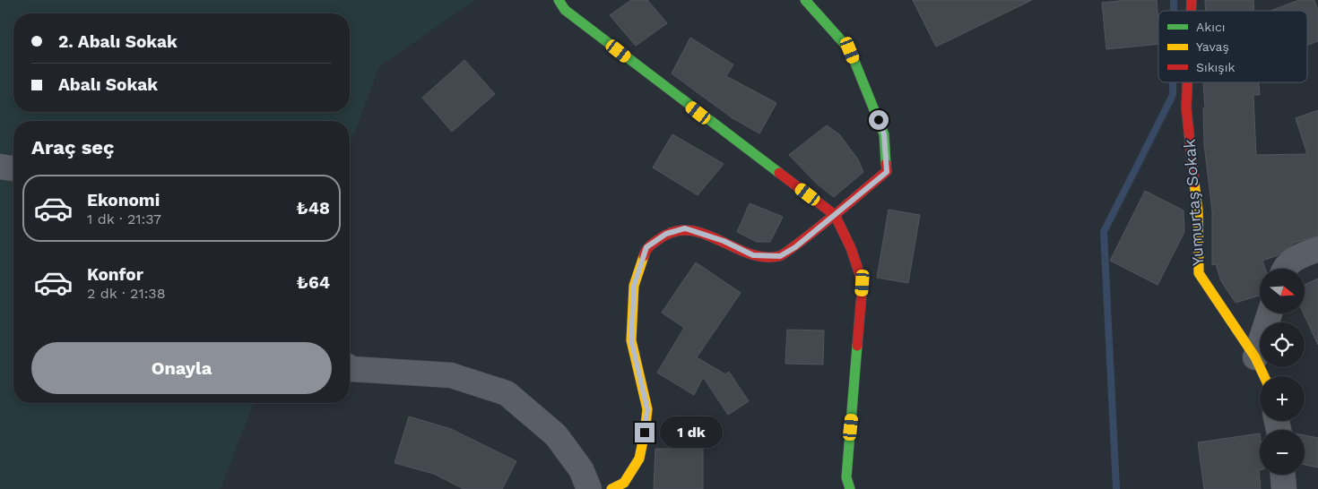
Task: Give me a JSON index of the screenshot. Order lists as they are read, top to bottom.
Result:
{
  "streets": {
    "street": ["Yumurtaş Sokak"]
  },
  "legend": ["Akıcı", "Yavaş", "Sıkışık"],
  "north": "right",
  "page": {
    "banner": ["2. Abalı Sokak", "Abalı Sokak"],
    "heading": "Araç seç",
    "list": [
      {
        "name": "Ekonomi",
        "note": "1 dk · 21:37",
        "value": "₺48"
      },
      {
        "name": "Konfor",
        "note": "2 dk · 21:38",
        "value": "₺64"
      }
    ],
    "map_buttons": ["+", "−"],
    "buttons": "Onayla",
    "bubble": "1 dk"
  }
}
